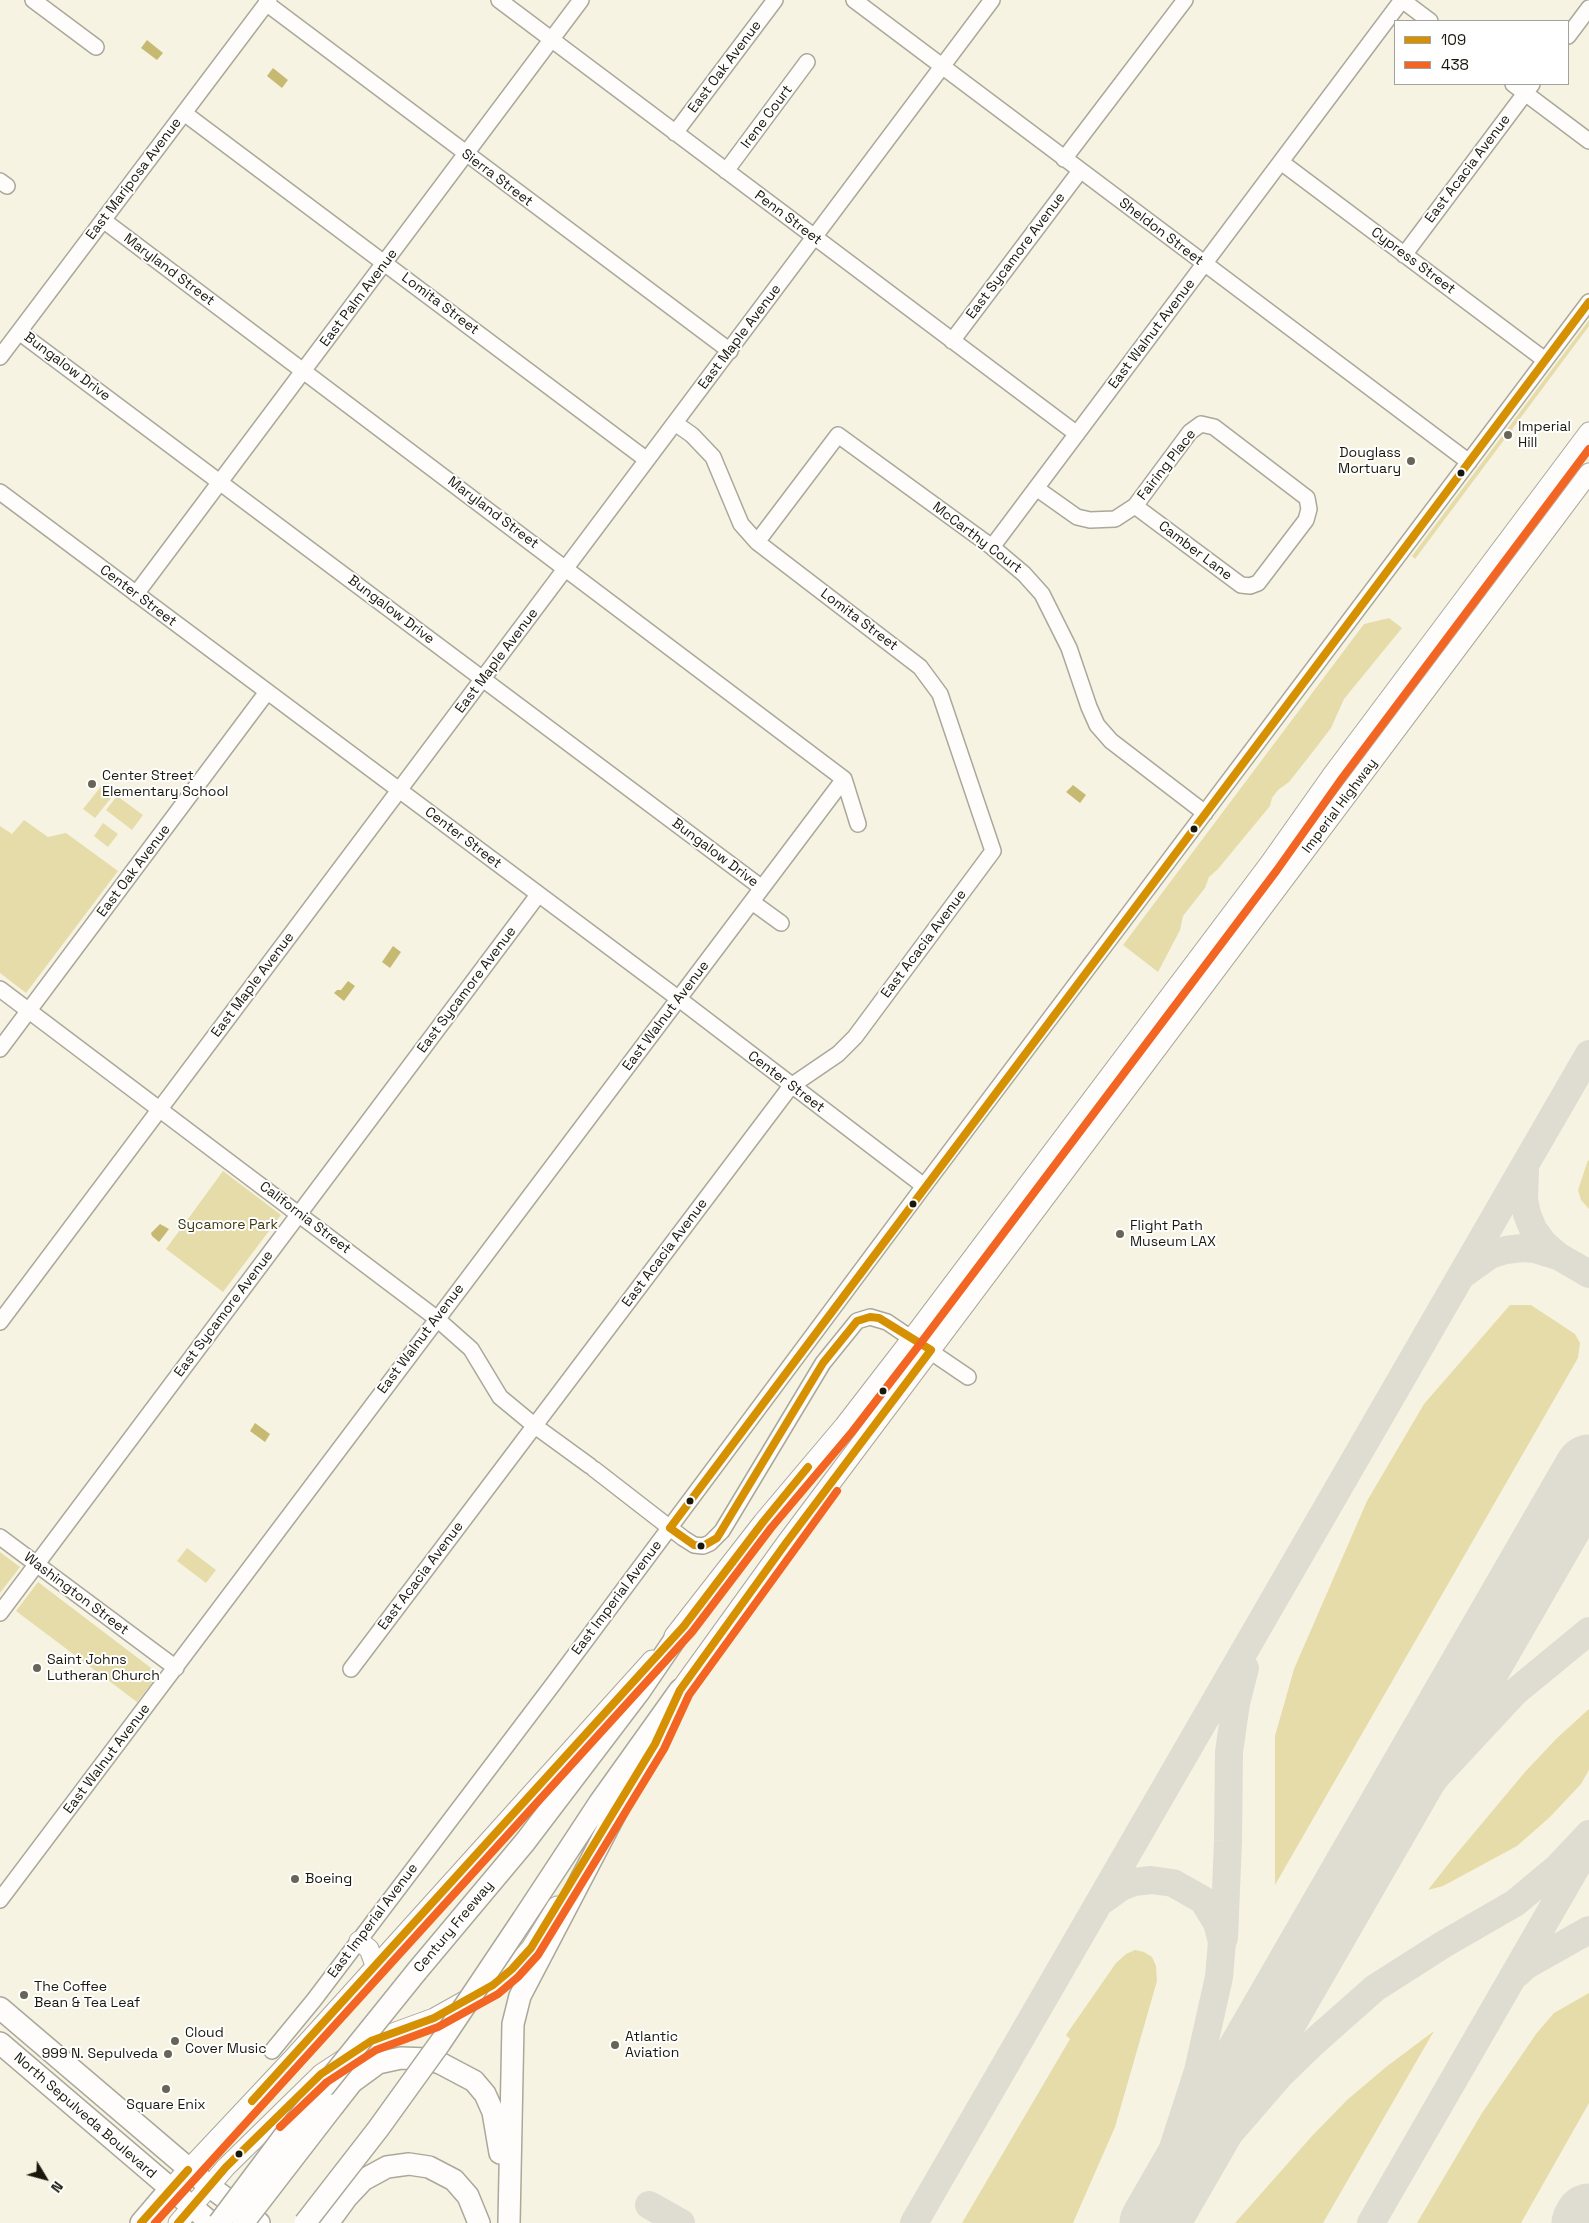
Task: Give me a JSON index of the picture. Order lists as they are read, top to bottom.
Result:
{
  "streets": {
    "highway": ["Imperial Highway", "Century Freeway", "North Sepulveda Boulevard"],
    "street": [
      "East Oak Avenue",
      "Irene Court",
      "East Acacia Avenue",
      "Sierra Street",
      "East Mariposa Avenue",
      "Penn Street",
      "Sheldon Street",
      "East Sycamore Avenue",
      "Cypress Street",
      "Maryland Street",
      "East Palm Avenue",
      "Lomita Street",
      "East Walnut Avenue",
      "East Maple Avenue",
      "Bungalow Drive",
      "Fairing Place",
      "McCarthy Court",
      "Camber Lane",
      "Center Street",
      "California Street",
      "Washington Street",
      "East Imperial Avenue"
    ]
  },
  "crossings": [
    ["East Oak Avenue", "Penn Street"],
    ["East Oak Avenue", "Center Street"],
    ["East Oak Avenue", "California Street"],
    ["Irene Court", "Penn Street"],
    ["East Acacia Avenue", "Cypress Street"],
    ["East Acacia Avenue", "Lomita Street"],
    ["East Acacia Avenue", "Center Street"],
    ["East Acacia Avenue", "California Street"],
    ["Sierra Street", "East Mariposa Avenue"],
    ["Sierra Street", "East Palm Avenue"],
    ["Sierra Street", "East Maple Avenue"],
    ["East Mariposa Avenue", "Maryland Street"],
    ["East Mariposa Avenue", "Lomita Street"],
    ["East Mariposa Avenue", "Bungalow Drive"],
    ["Penn Street", "East Sycamore Avenue"],
    ["Penn Street", "East Palm Avenue"],
    ["Penn Street", "East Walnut Avenue"],
    ["Penn Street", "East Maple Avenue"],
    ["Sheldon Street", "East Sycamore Avenue"],
    ["Sheldon Street", "East Walnut Avenue"],
    ["Sheldon Street", "East Maple Avenue"],
    ["Sheldon Street", "East Imperial Avenue"],
    ["East Sycamore Avenue", "Center Street"],
    ["East Sycamore Avenue", "California Street"],
    ["East Sycamore Avenue", "Washington Street"],
    ["Cypress Street", "East Walnut Avenue"],
    ["Cypress Street", "East Imperial Avenue"],
    ["Maryland Street", "East Palm Avenue"],
    ["Maryland Street", "East Walnut Avenue"],
    ["Maryland Street", "East Maple Avenue"],
    ["East Palm Avenue", "Lomita Street"],
    ["East Palm Avenue", "Bungalow Drive"],
    ["East Palm Avenue", "Center Street"],
    ["Lomita Street", "East Maple Avenue"],
    ["Lomita Street", "McCarthy Court"],
    ["East Walnut Avenue", "Bungalow Drive"],
    ["East Walnut Avenue", "Fairing Place"],
    ["East Walnut Avenue", "McCarthy Court"],
    ["East Walnut Avenue", "Center Street"],
    ["East Walnut Avenue", "California Street"],
    ["East Walnut Avenue", "Washington Street"],
    ["East Maple Avenue", "Bungalow Drive"],
    ["East Maple Avenue", "Center Street"],
    ["East Maple Avenue", "California Street"],
    ["Fairing Place", "Camber Lane"],
    ["McCarthy Court", "East Imperial Avenue"],
    ["Center Street", "East Imperial Avenue"],
    ["Imperial Highway", "California Street"],
    ["Imperial Highway", "Century Freeway"],
    ["Imperial Highway", "North Sepulveda Boulevard"],
    ["California Street", "East Imperial Avenue"]
  ],
  "parks": ["Sycamore Park"],
  "places": [
    "Imperial Hill",
    "Douglass Mortuary",
    "Center Street Elementary School",
    "Flight Path Museum LAX",
    "Saint Johns Lutheran Church",
    "Boeing",
    "The Coffee Bean & Tea Leaf",
    "Cloud Cover Music",
    "Atlantic Aviation",
    "999 N. Sepulveda",
    "Square Enix"
  ],
  "lines": ["transit line 109", "transit line 438"],
  "legend": ["109", "438"],
  "north": "bottom right"
}
